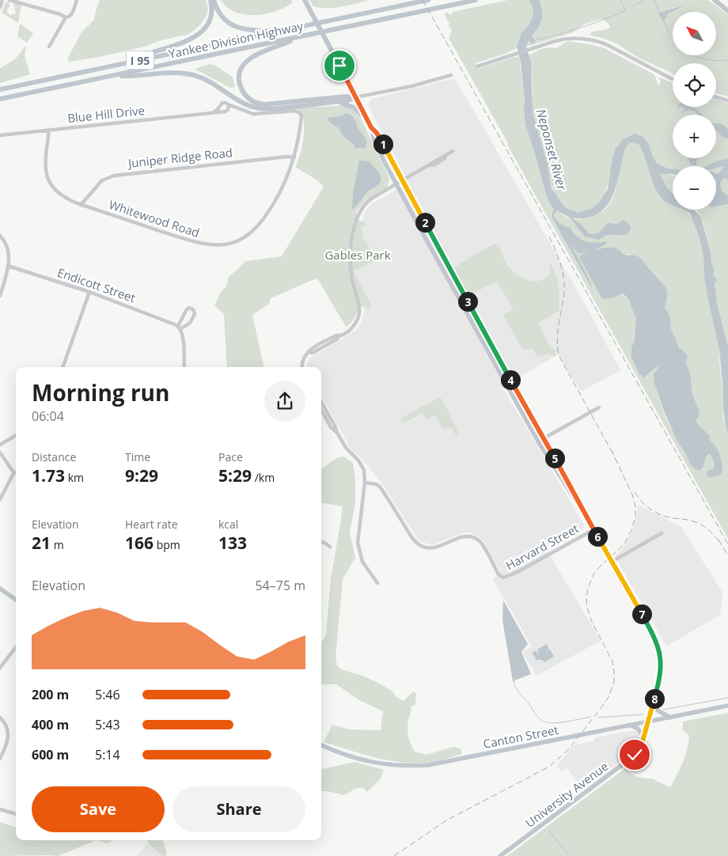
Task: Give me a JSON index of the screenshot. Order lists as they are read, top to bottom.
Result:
{
  "streets": {
    "highway": ["Yankee Division Highway", "I 95"],
    "main road": ["Canton Street", "University Avenue"],
    "street": [
      "Blue Hill Drive",
      "Juniper Ridge Road",
      "Whitewood Road",
      "Endicott Street",
      "Harvard Street"
    ]
  },
  "crossings": [
    ["Blue Hill Drive", "Whitewood Road"],
    ["Juniper Ridge Road", "Whitewood Road"],
    ["Harvard Street", "University Avenue"],
    ["Canton Street", "University Avenue"]
  ],
  "water": ["Neponset River"],
  "parks": ["Gables Park"],
  "north": "top left",
  "page": {
    "map_buttons": ["+", "−"],
    "pins": [
      "1",
      "2",
      "3",
      "4",
      "5",
      "6",
      "7",
      "8"
    ],
    "heading": ["Morning run", "06:04"],
    "stats": [
      ["Distance", "1.73 km"],
      ["Time", "9:29"],
      ["Pace", "5:29 /km"],
      ["Elevation", "21 m"],
      ["Heart rate", "166 bpm"],
      ["kcal", "133"]
    ],
    "chart": ["Elevation", "54–75 m"],
    "list": [
      {
        "name": "200 m",
        "note": "5:46"
      },
      {
        "name": "400 m",
        "note": "5:43"
      },
      {
        "name": "600 m",
        "note": "5:14"
      }
    ],
    "buttons": ["Save", "Share"]
  }
}
